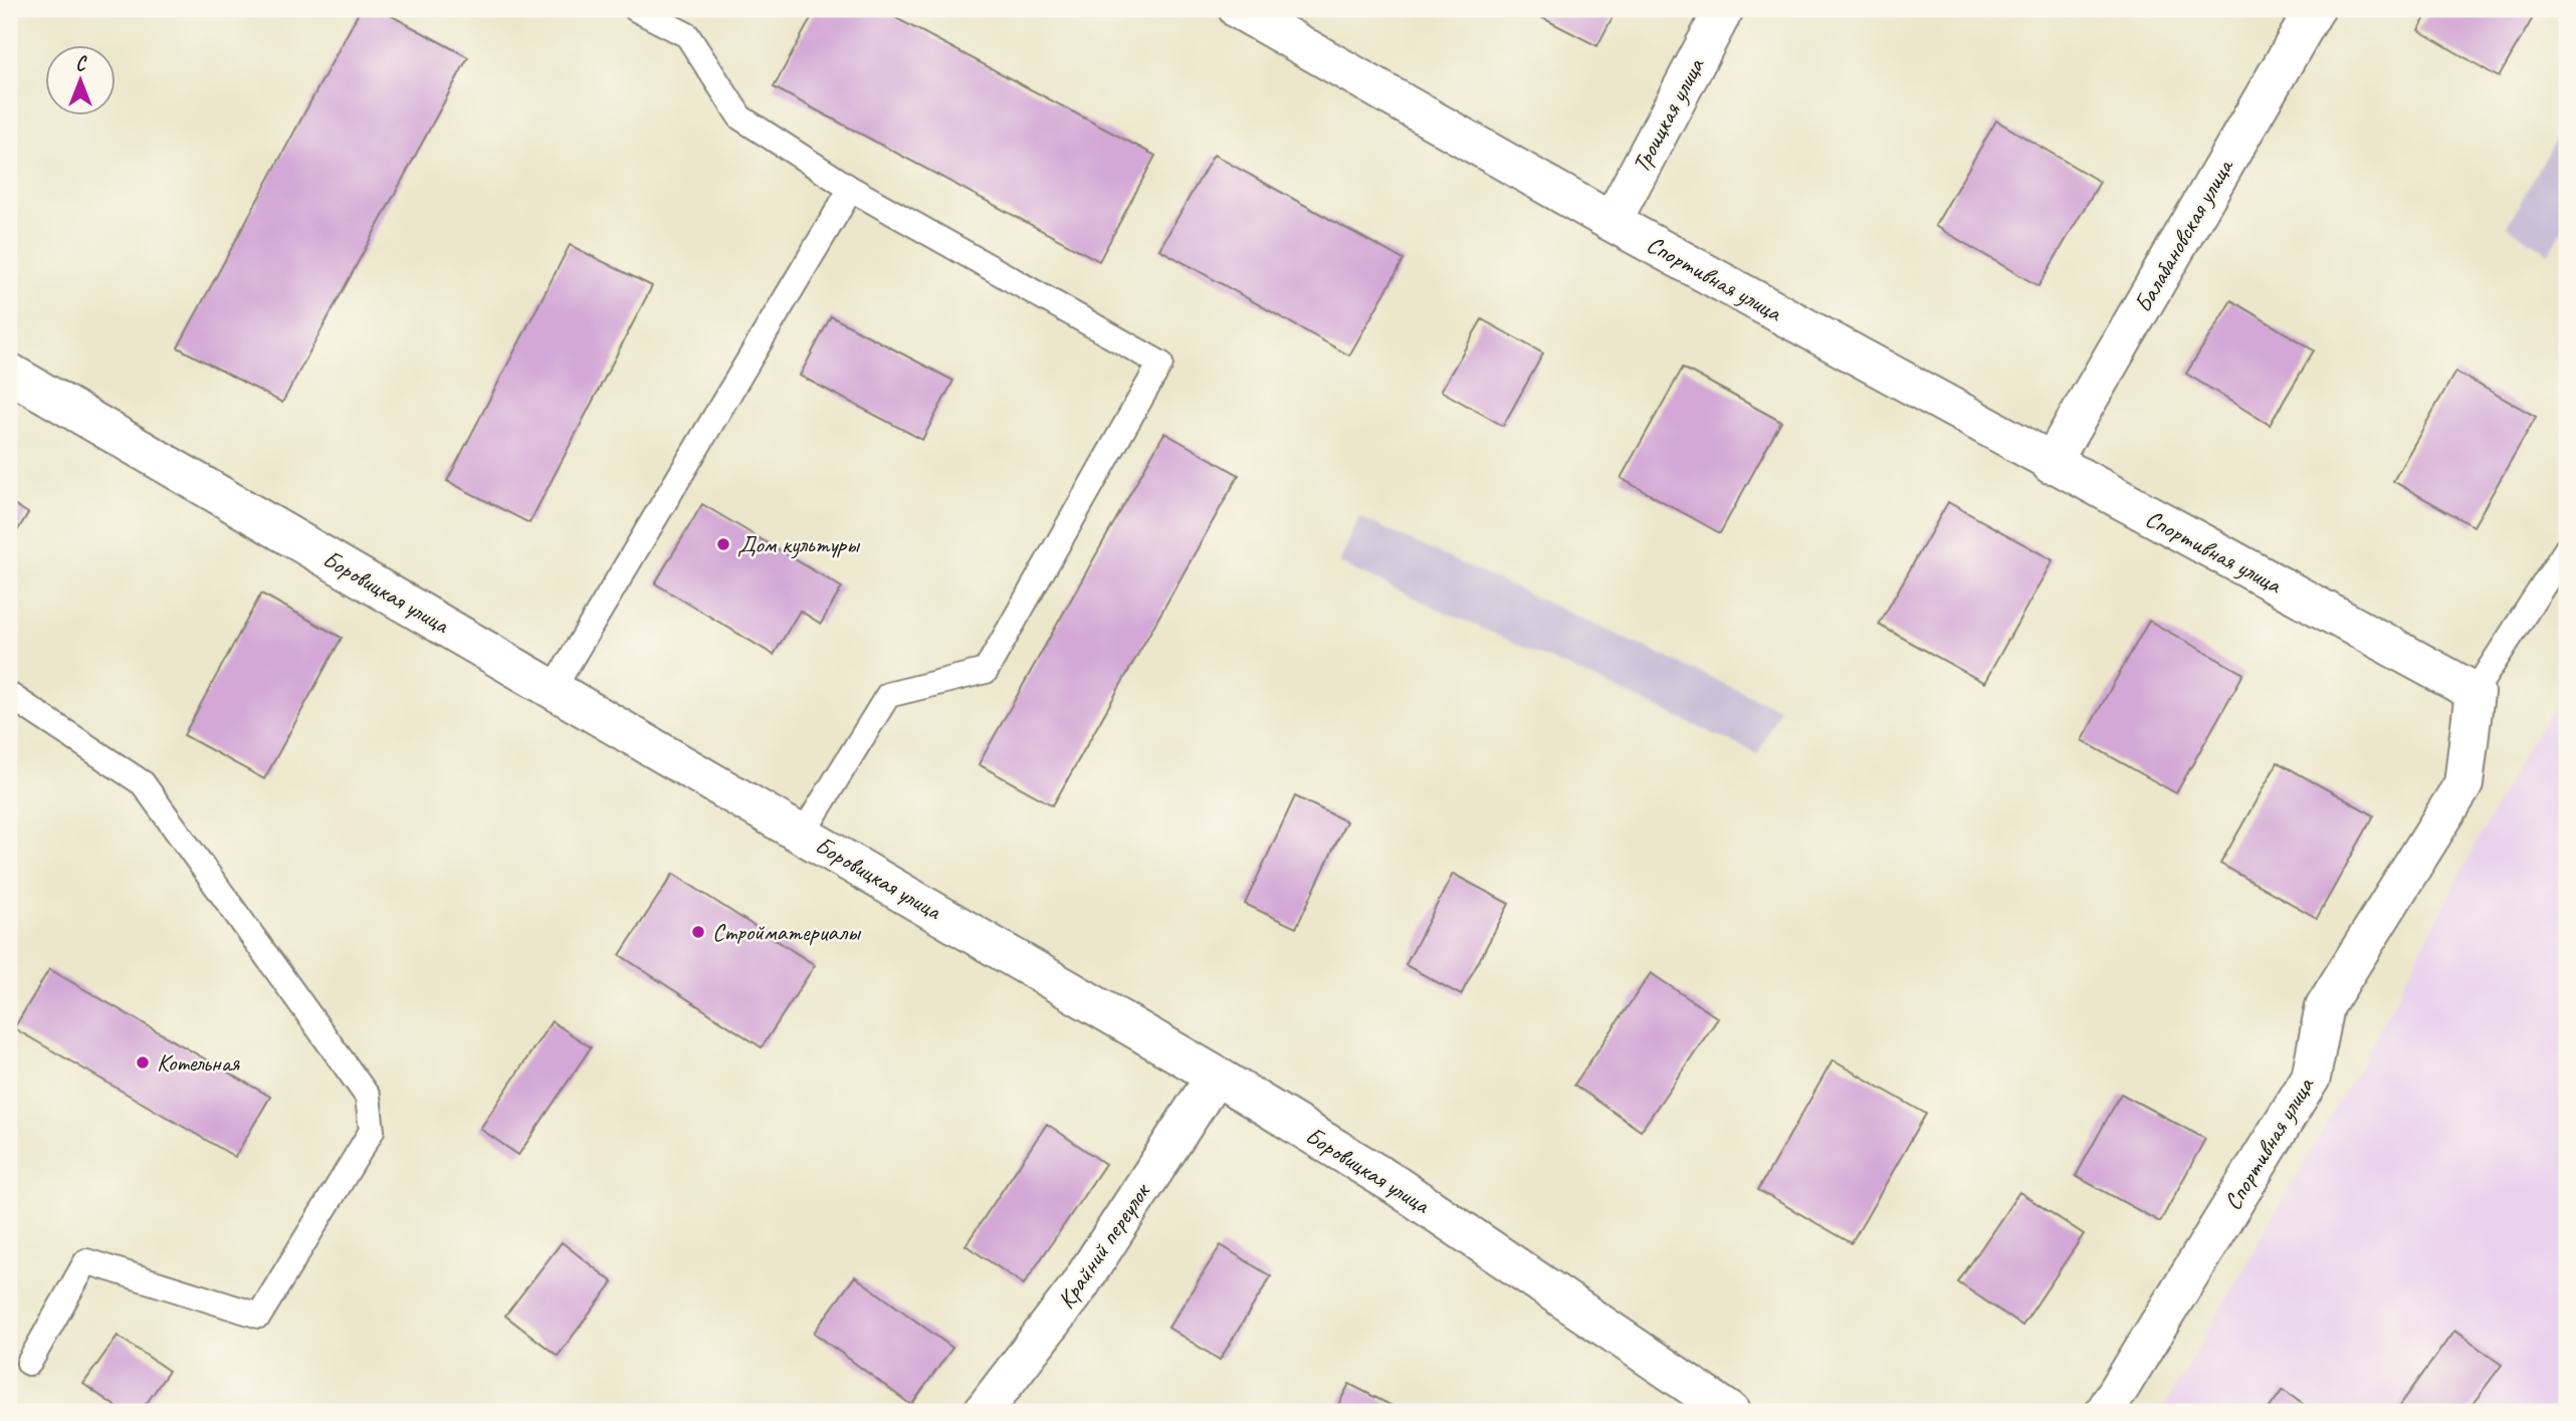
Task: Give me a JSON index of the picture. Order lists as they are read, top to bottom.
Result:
{
  "streets": {
    "street": [
      "Троицкая улица",
      "Балабановская улица",
      "Спортивная улица",
      "Боровицкая улица",
      "Крайний переулок"
    ]
  },
  "crossings": [
    ["Троицкая улица", "Спортивная улица"],
    ["Балабановская улица", "Спортивная улица"],
    ["Боровицкая улица", "Крайний переулок"]
  ],
  "places": ["Дом культуры", "Стройматериалы", "Котельная"],
  "north": "top"
}
